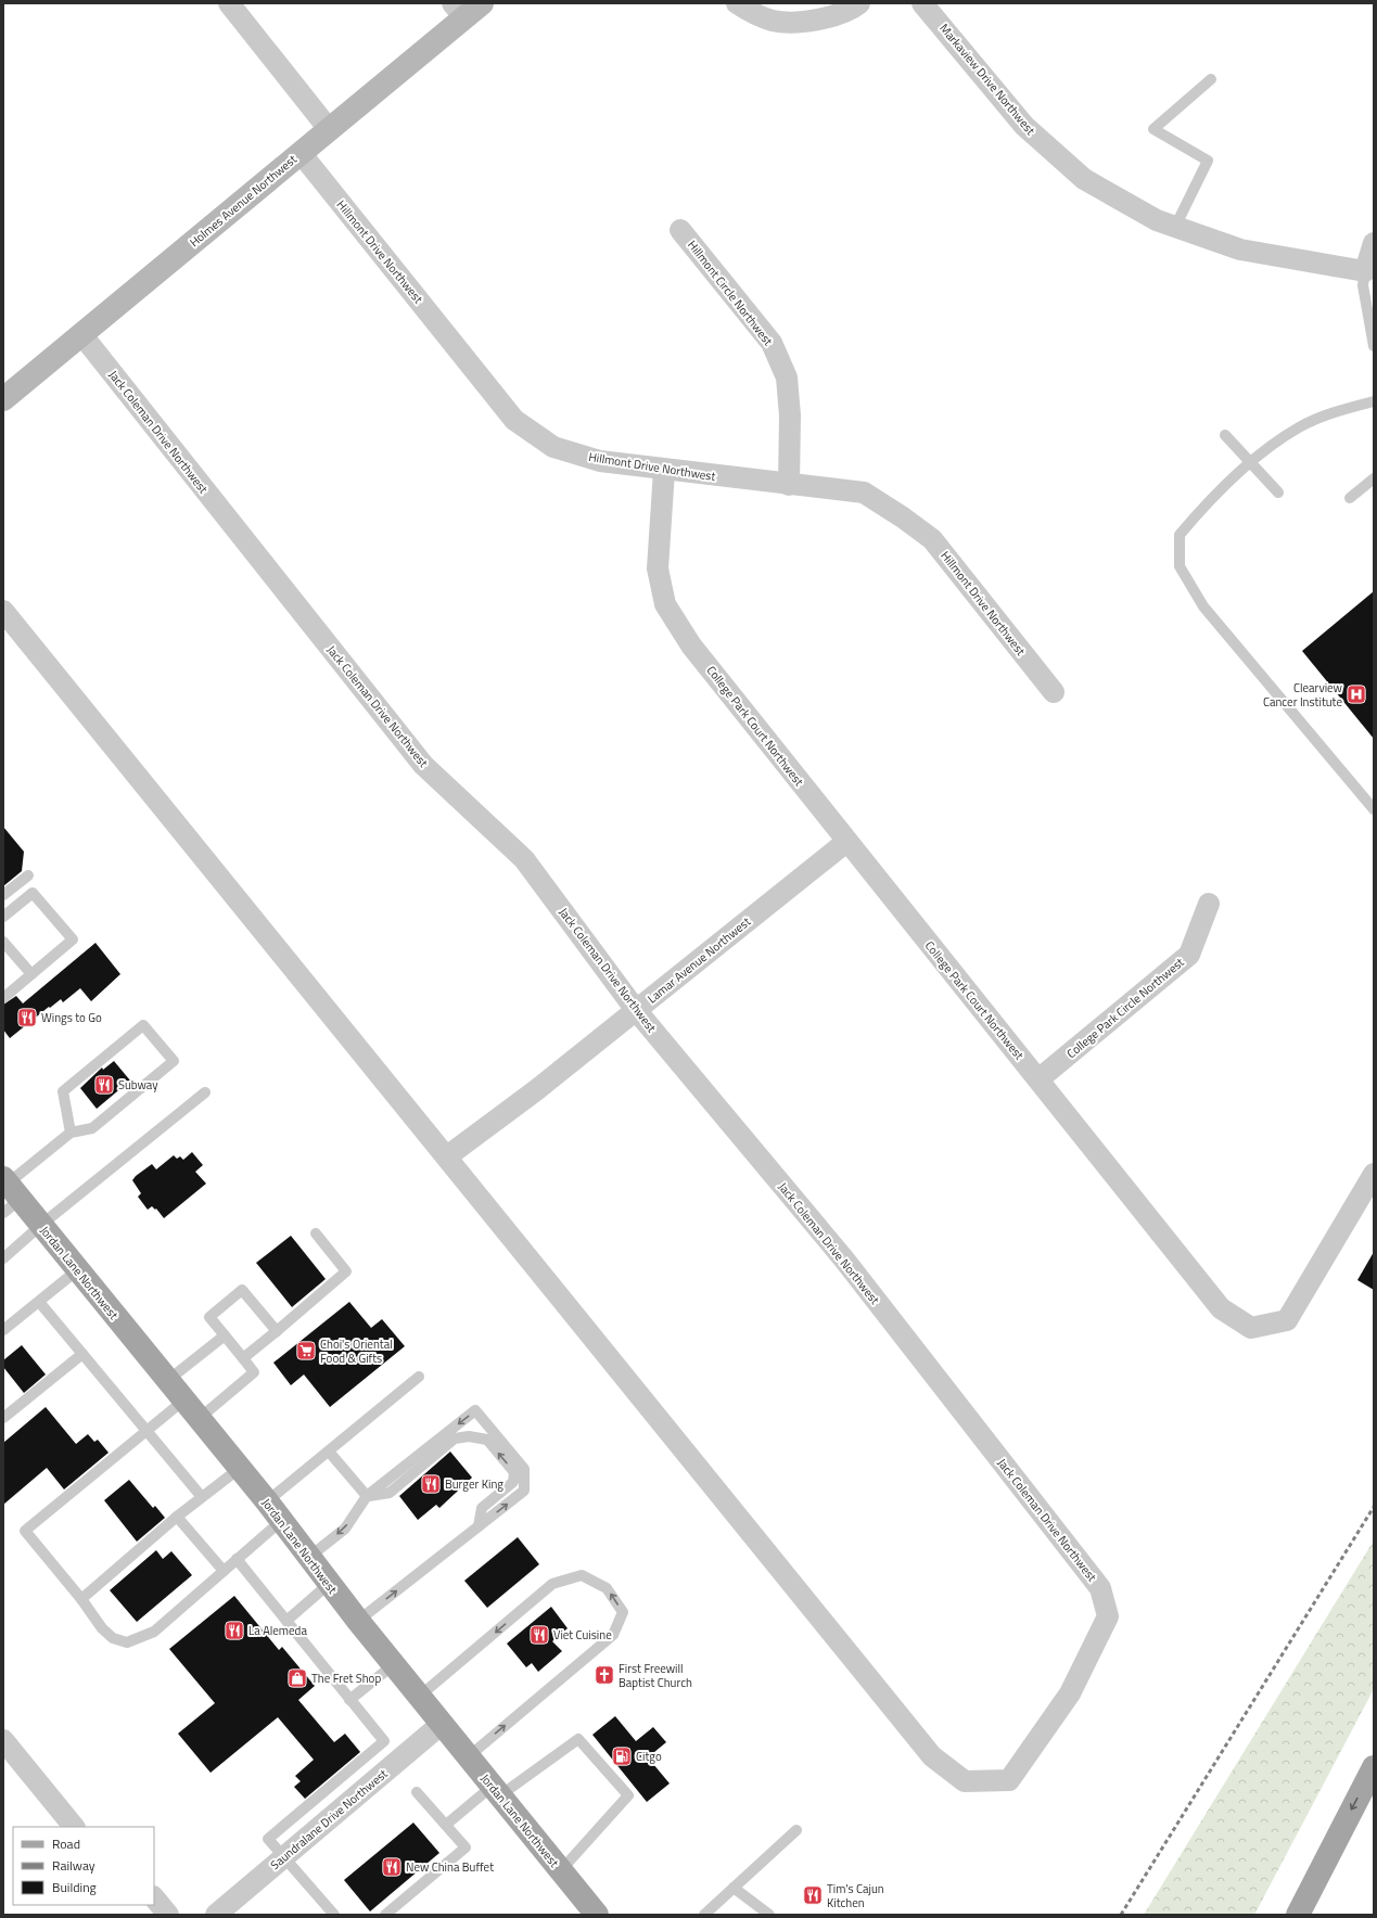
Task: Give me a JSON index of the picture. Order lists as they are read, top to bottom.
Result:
{
  "streets": {
    "main road": ["Holmes Avenue Northwest", "Jordan Lane Northwest"],
    "street": [
      "Markaview Drive Northwest",
      "Hillmont Drive Northwest",
      "Hillmont Circle Northwest",
      "Jack Coleman Drive Northwest",
      "College Park Court Northwest",
      "Lamar Avenue Northwest",
      "College Park Circle Northwest",
      "Saundralane Drive Northwest"
    ]
  },
  "crossings": [
    ["Holmes Avenue Northwest", "Hillmont Drive Northwest"],
    ["Holmes Avenue Northwest", "Jack Coleman Drive Northwest"],
    ["Hillmont Drive Northwest", "Hillmont Circle Northwest"],
    ["Hillmont Drive Northwest", "College Park Court Northwest"],
    ["Jack Coleman Drive Northwest", "Lamar Avenue Northwest"],
    ["College Park Court Northwest", "Lamar Avenue Northwest"],
    ["College Park Court Northwest", "College Park Circle Northwest"],
    ["Jordan Lane Northwest", "Saundralane Drive Northwest"]
  ],
  "places": {
    "hospital": ["Clearview Cancer Institute"],
    "restaurant": [
      "Wings to Go",
      "Subway",
      "Burger King",
      "La Alemeda",
      "Viet Cuisine",
      "New China Buffet",
      "Tim's Cajun Kitchen"
    ],
    "supermarket": ["Choi's Oriental Food & Gifts"],
    "church": ["First Freewill Baptist Church"],
    "shop": ["The Fret Shop"],
    "fuel station": ["Citgo"]
  },
  "legend": ["Road", "Railway", "Building"]
}
